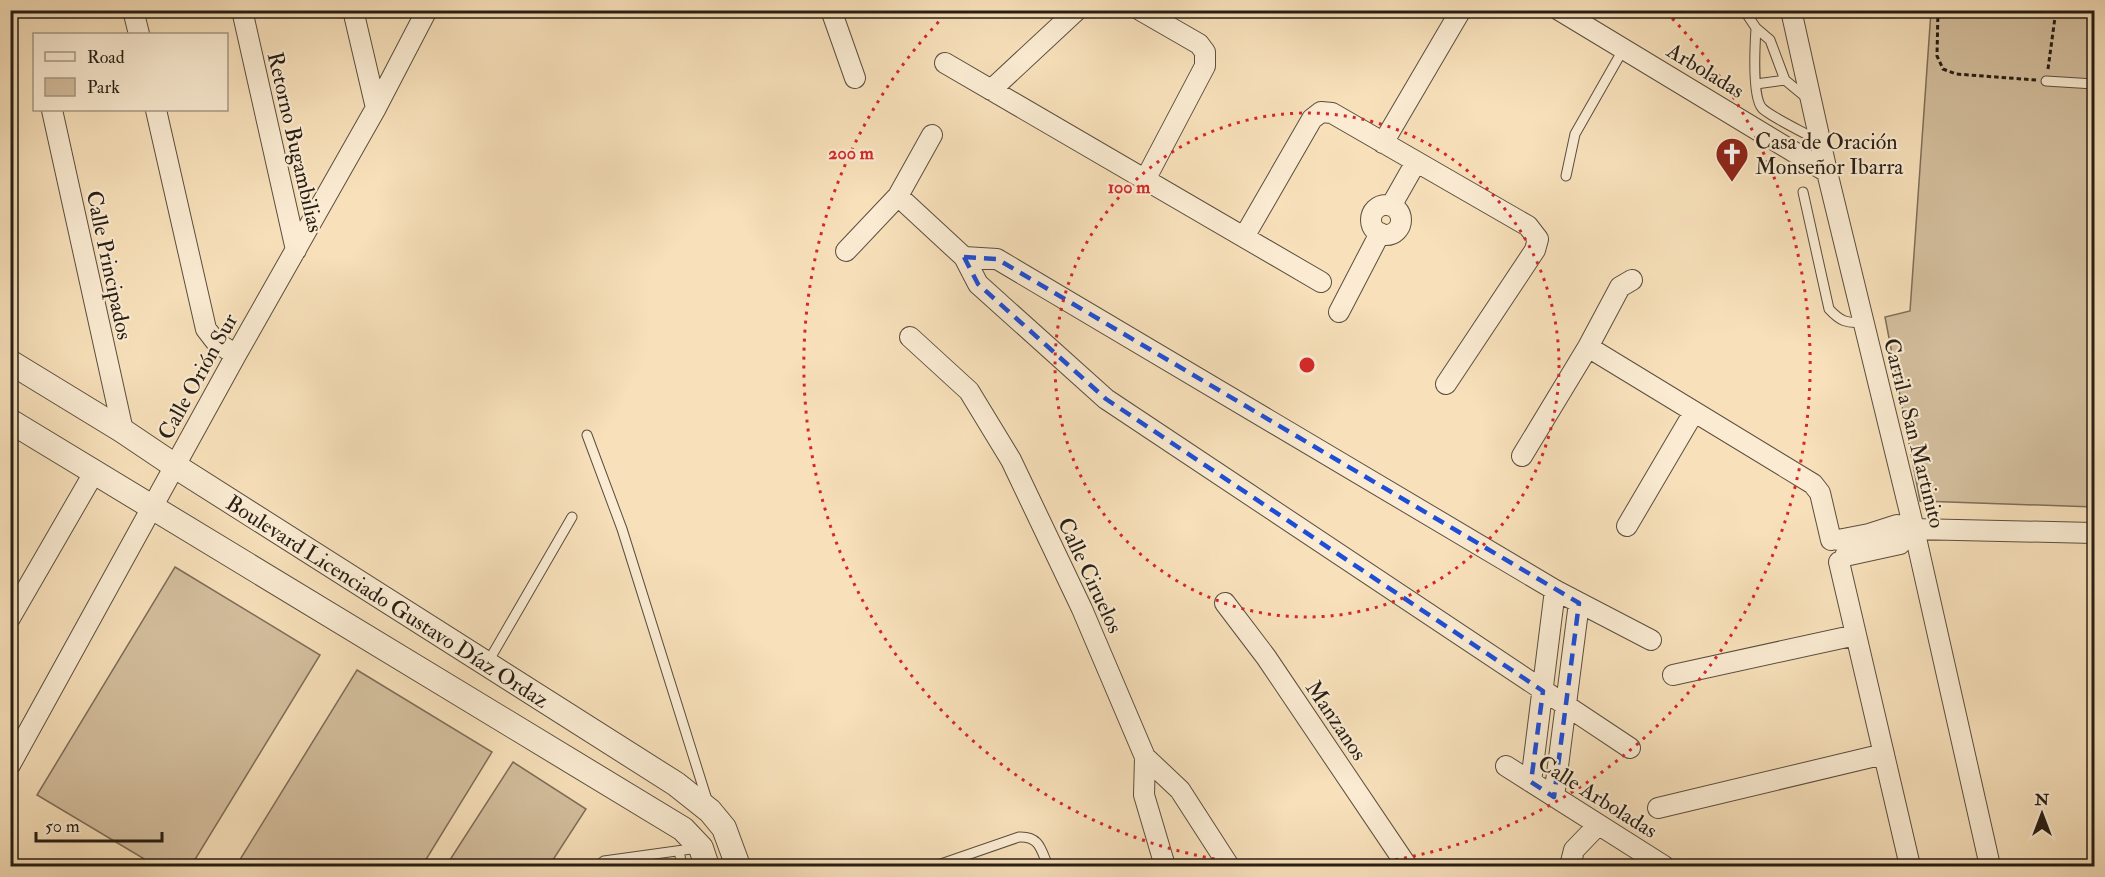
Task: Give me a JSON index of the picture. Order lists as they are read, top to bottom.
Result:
{
  "streets": {
    "street": [
      "Arboladas",
      "Retorno Bugambilias",
      "Calle Principados",
      "Calle Orión Sur",
      "Carril a San Martinito",
      "Calle Ciruelos",
      "Boulevard Licenciado Gustavo Díaz Ordaz",
      "Manzanos",
      "Calle Arboladas"
    ]
  },
  "crossings": [
    ["Arboladas", "Carril a San Martinito"],
    ["Retorno Bugambilias", "Calle Orión Sur"],
    ["Calle Principados", "Boulevard Licenciado Gustavo Díaz Ordaz"],
    ["Calle Orión Sur", "Boulevard Licenciado Gustavo Díaz Ordaz"]
  ],
  "places": {
    "church": ["Casa de Oración Monseñor Ibarra"]
  },
  "legend": ["Road", "Park"],
  "scale_bar": "50 m",
  "north": "top",
  "rings": ["200 m", "100 m"]
}
